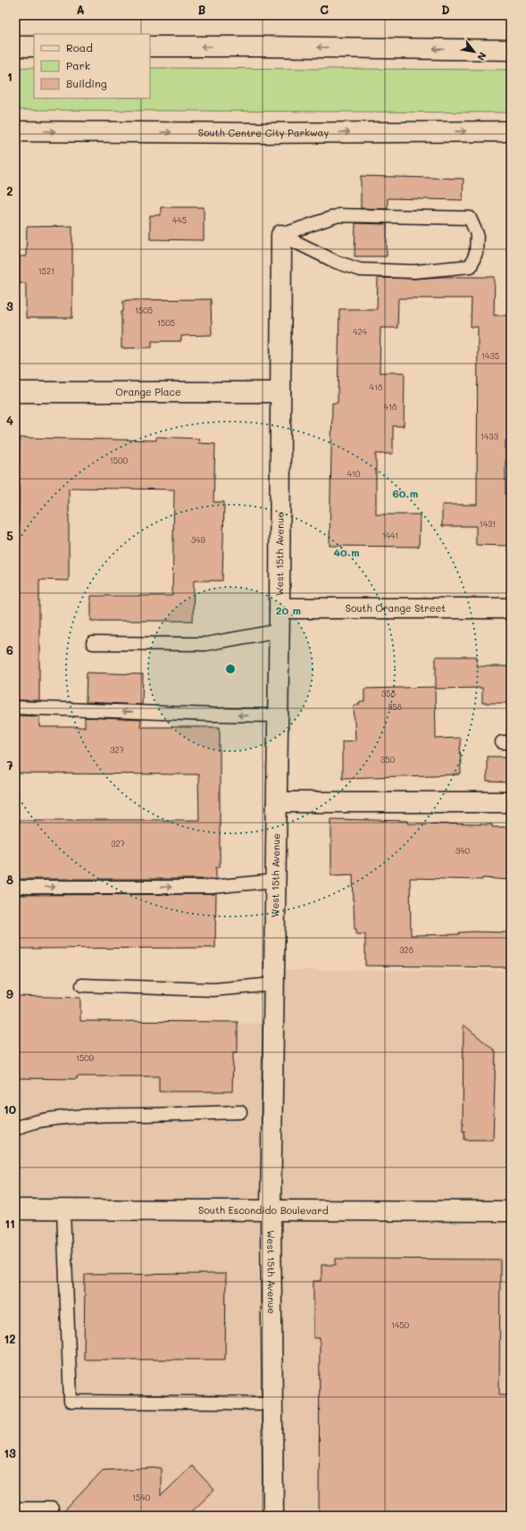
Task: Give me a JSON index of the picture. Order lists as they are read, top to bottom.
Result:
{
  "streets": {
    "main road": [
      "South Centre City Parkway",
      "Orange Place",
      "West 15th Avenue",
      "South Orange Street",
      "South Escondido Boulevard"
    ]
  },
  "crossings": [
    ["Orange Place", "West 15th Avenue"],
    ["West 15th Avenue", "South Orange Street"],
    ["West 15th Avenue", "South Escondido Boulevard"]
  ],
  "house_numbers": [
    "445",
    "1521",
    "1505",
    "1505",
    "424",
    "1435",
    "418",
    "418",
    "1433",
    "1500",
    "410",
    "1431",
    "1441",
    "349",
    "358",
    "358",
    "327",
    "350",
    "327",
    "340",
    "328",
    "1509",
    "1450",
    "1540"
  ],
  "legend": ["Road", "Park", "Building"],
  "north": "bottom right",
  "grid": {
    "columns": [
      "A",
      "B",
      "C",
      "D"
    ],
    "rows": [
      "1",
      "2",
      "3",
      "4",
      "5",
      "6",
      "7",
      "8",
      "9",
      "10",
      "11",
      "12",
      "13"
    ]
  },
  "rings": ["60 m", "40 m", "20 m"]
}
